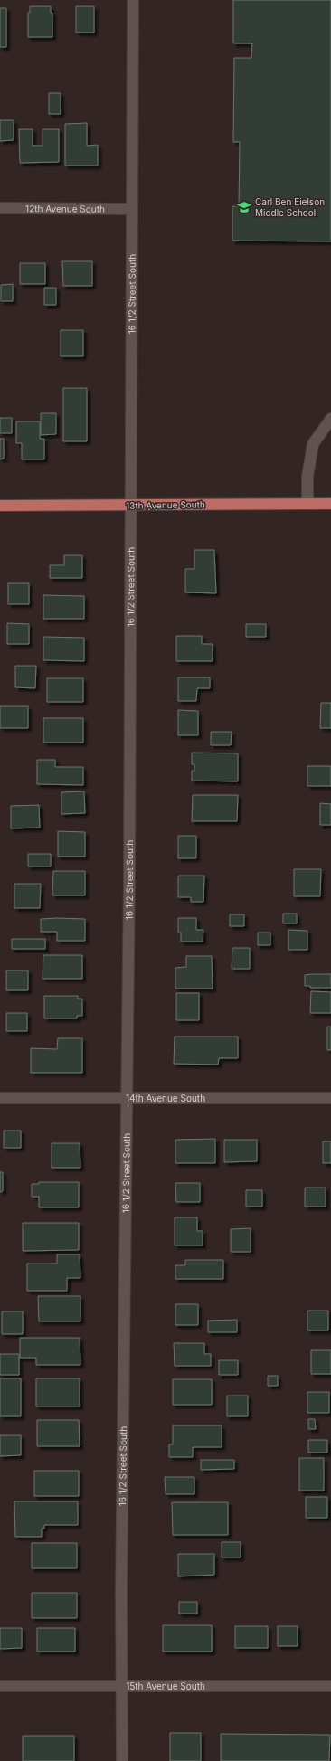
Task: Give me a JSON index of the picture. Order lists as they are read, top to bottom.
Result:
{
  "streets": {
    "main road": ["13th Avenue South"],
    "street": [
      "12th Avenue South",
      "16 1/2 Street South",
      "14th Avenue South",
      "15th Avenue South"
    ]
  },
  "crossings": [
    ["12th Avenue South", "16 1/2 Street South"],
    ["16 1/2 Street South", "13th Avenue South"],
    ["16 1/2 Street South", "14th Avenue South"],
    ["16 1/2 Street South", "15th Avenue South"]
  ],
  "places": {
    "school or university": ["Carl Ben Eielson Middle School"]
  }
}
